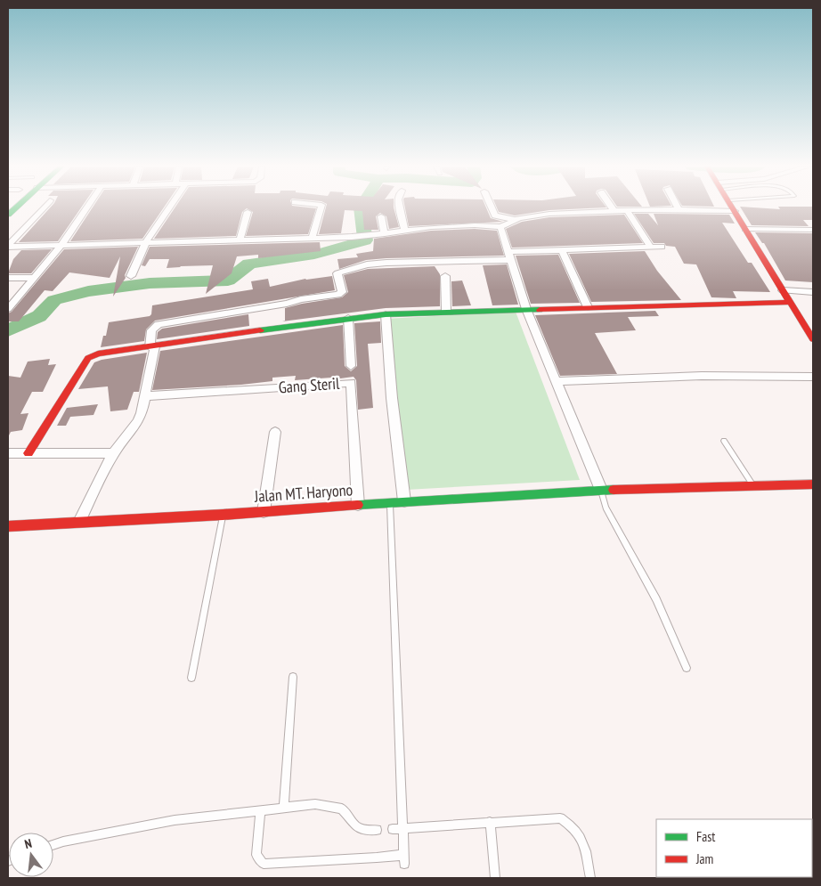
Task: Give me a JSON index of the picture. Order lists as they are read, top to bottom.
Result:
{
  "streets": {
    "street": ["Gang Steril", "Jalan MT. Haryono"]
  },
  "crossings": [
    ["Gang Steril", "Jalan MT. Haryono"]
  ],
  "legend": ["Fast", "Jam"],
  "north": "top"
}
